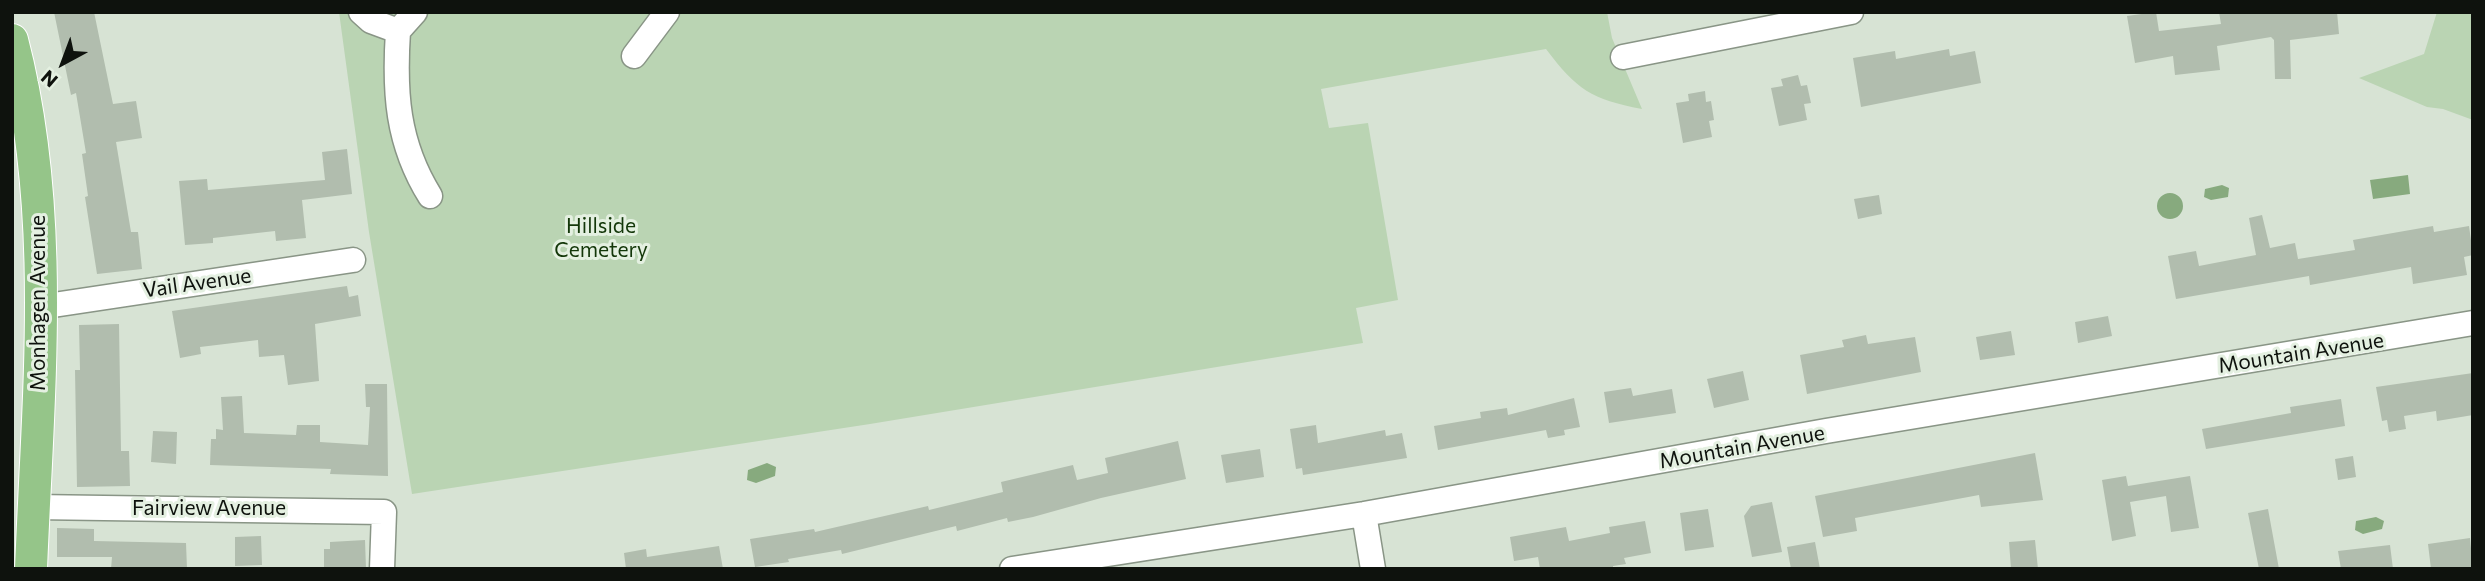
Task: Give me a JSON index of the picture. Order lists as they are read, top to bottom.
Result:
{
  "streets": {
    "main road": ["Monhagen Avenue"],
    "street": ["Vail Avenue", "Mountain Avenue", "Fairview Avenue"]
  },
  "crossings": [
    ["Vail Avenue", "Monhagen Avenue"],
    ["Monhagen Avenue", "Fairview Avenue"]
  ],
  "parks": ["Hillside Cemetery"],
  "north": "bottom left"
}
